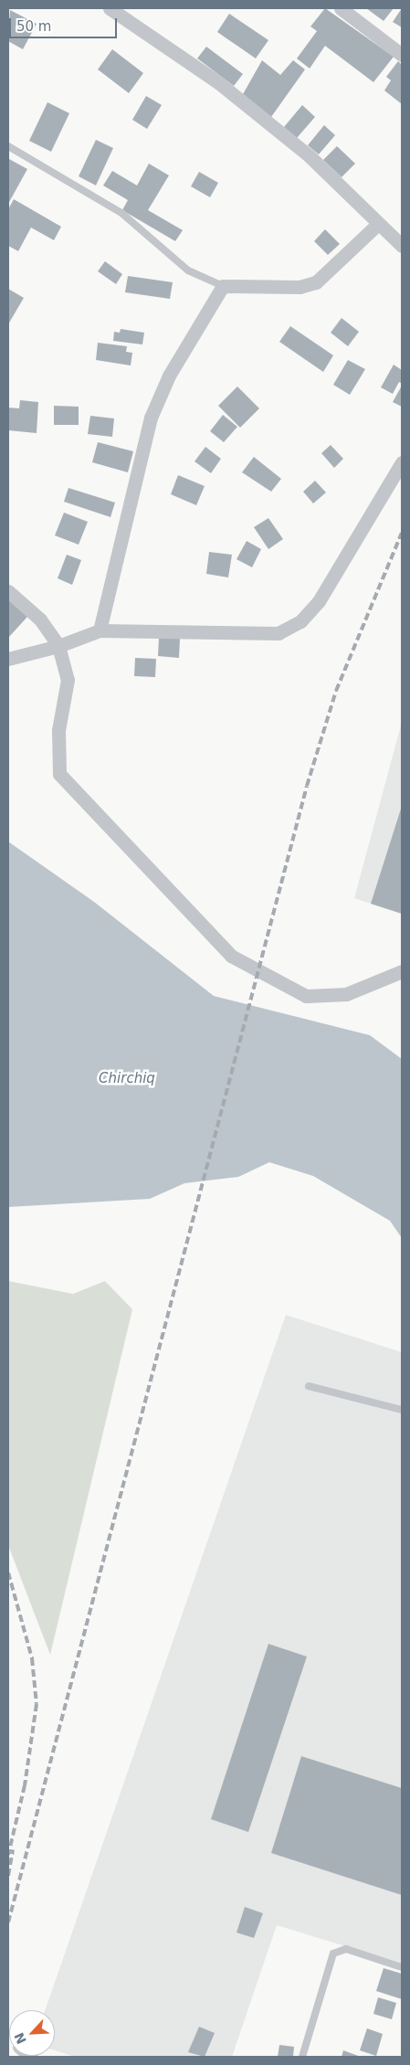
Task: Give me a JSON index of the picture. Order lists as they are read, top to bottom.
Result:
{
  "water": ["Chirchiq"],
  "scale_bar": "50 m",
  "north": "bottom left"
}
